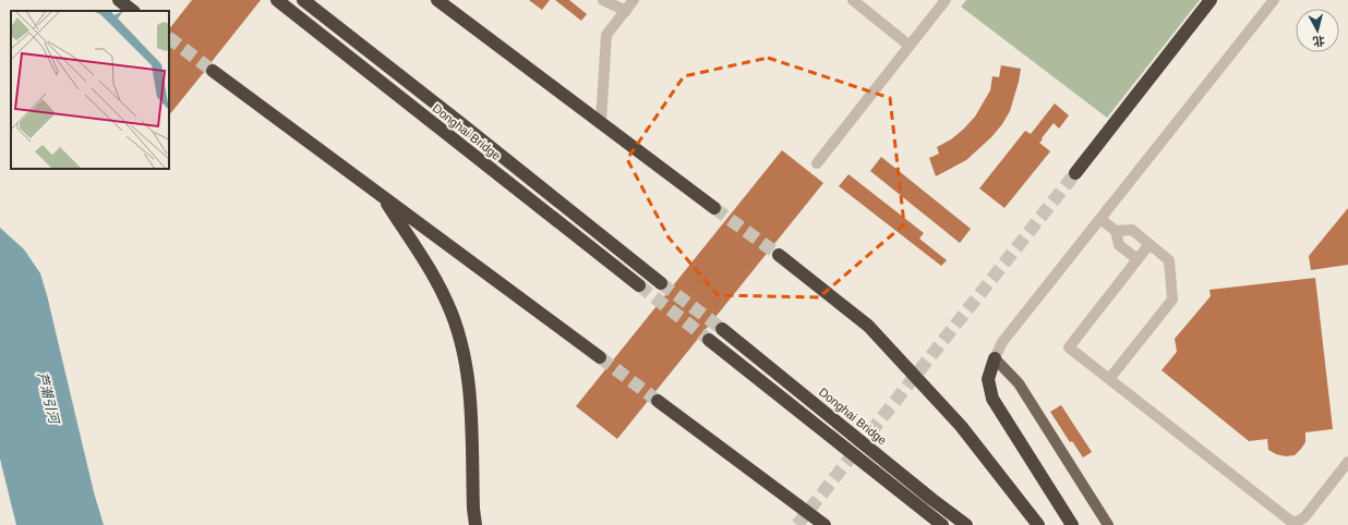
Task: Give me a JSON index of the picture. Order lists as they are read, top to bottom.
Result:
{
  "streets": {
    "highway": ["Donghai Bridge"]
  },
  "water": ["芦潮引河"],
  "north": "bottom"
}
